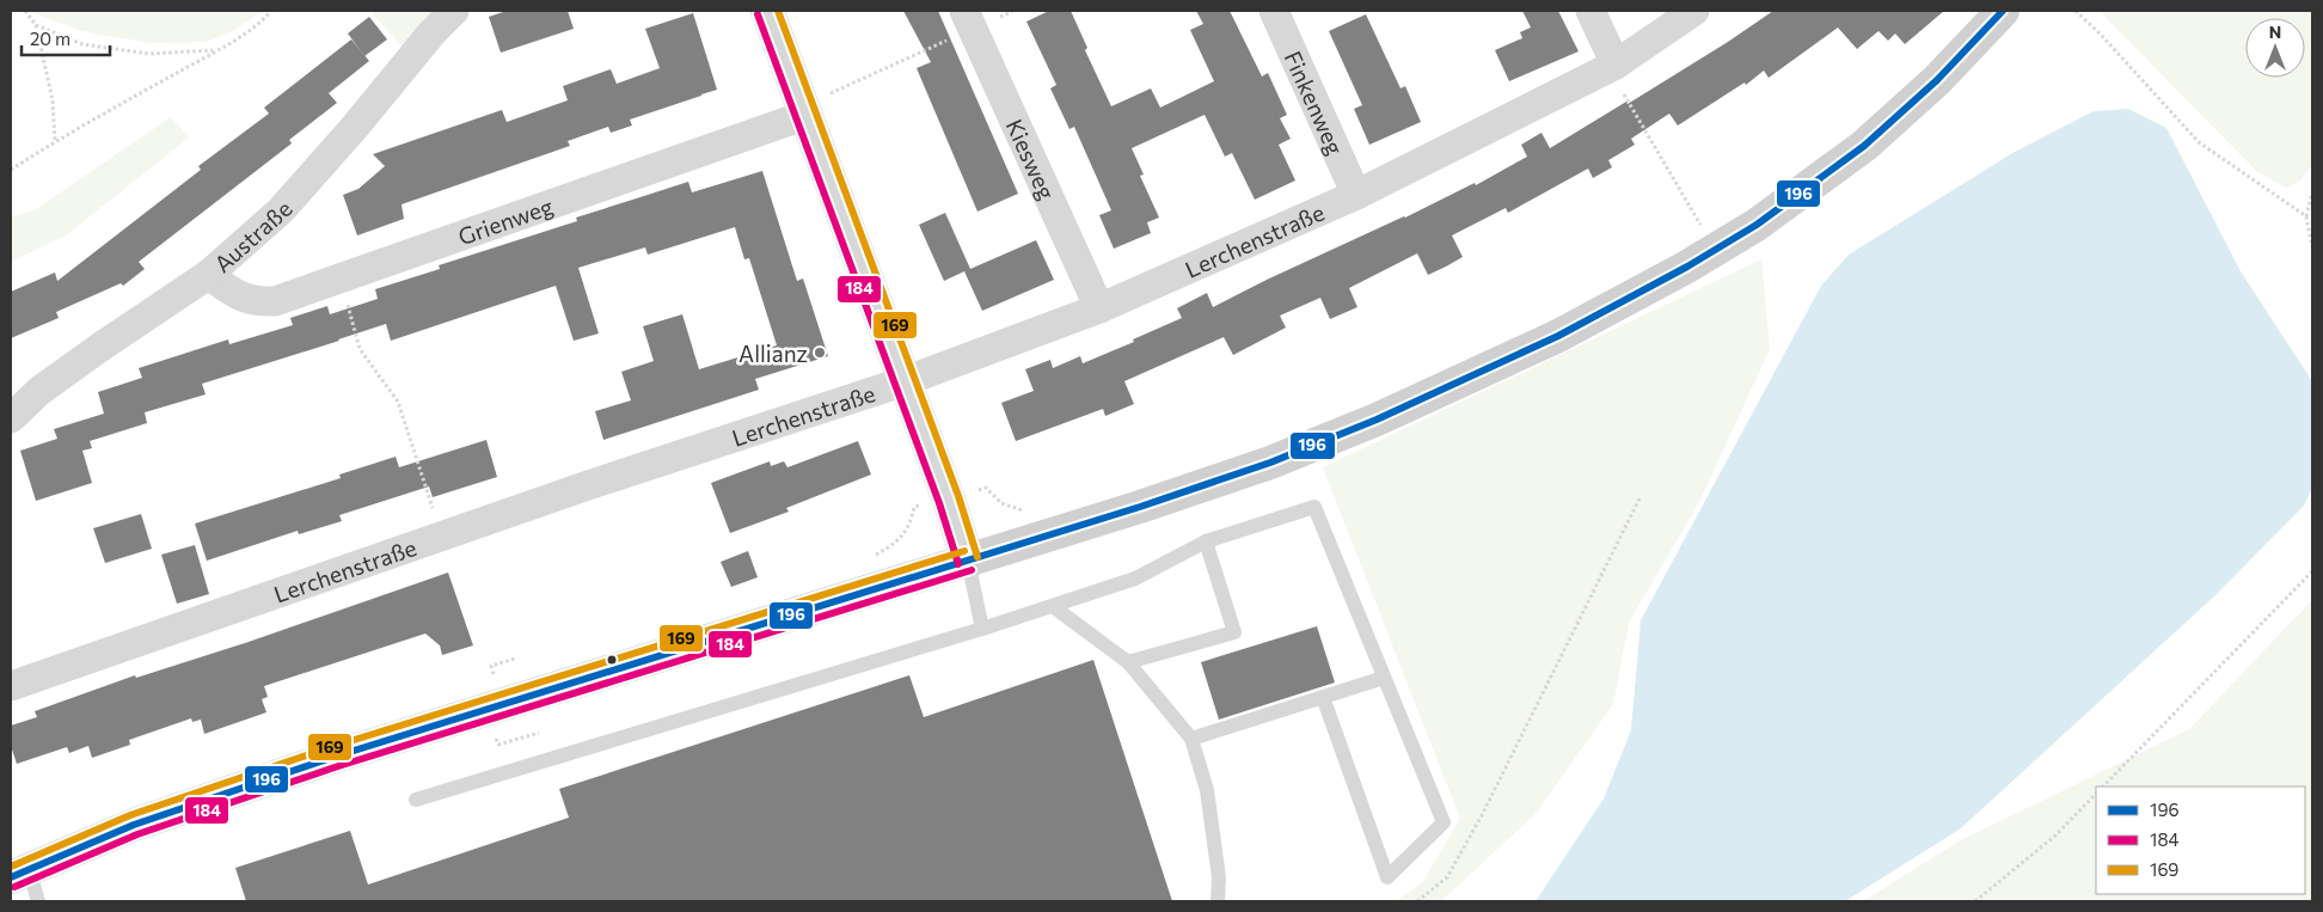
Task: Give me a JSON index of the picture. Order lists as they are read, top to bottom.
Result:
{
  "streets": {
    "street": [
      "Finkenweg",
      "Kiesweg",
      "Grienweg",
      "Austraße",
      "Lerchenstraße"
    ]
  },
  "crossings": [
    ["Finkenweg", "Lerchenstraße"],
    ["Kiesweg", "Lerchenstraße"],
    ["Grienweg", "Austraße"]
  ],
  "places": ["Allianz"],
  "lines": ["transit line 196", "transit line 169", "transit line 184"],
  "legend": ["196", "184", "169"],
  "scale_bar": "20 m",
  "north": "top"
}
